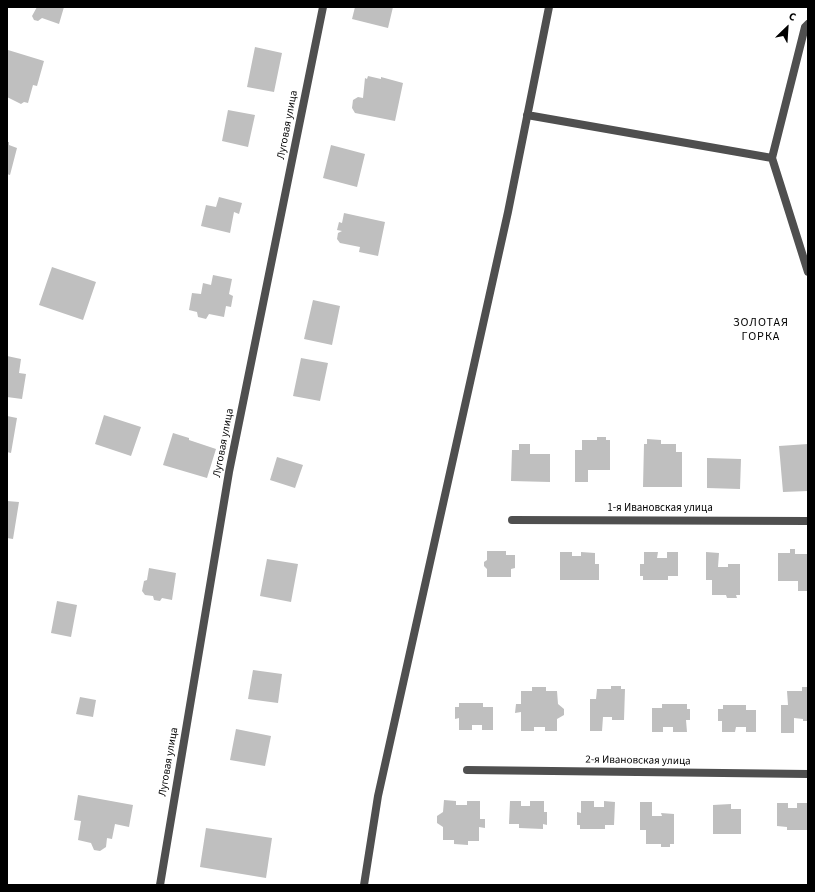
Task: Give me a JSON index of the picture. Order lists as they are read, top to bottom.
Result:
{
  "streets": {
    "street": ["Луговая улица", "1-я Ивановская улица", "2-я Ивановская улица"]
  },
  "districts": ["ЗОЛОТАЯ ГОРКА"],
  "north": "top right"
}
